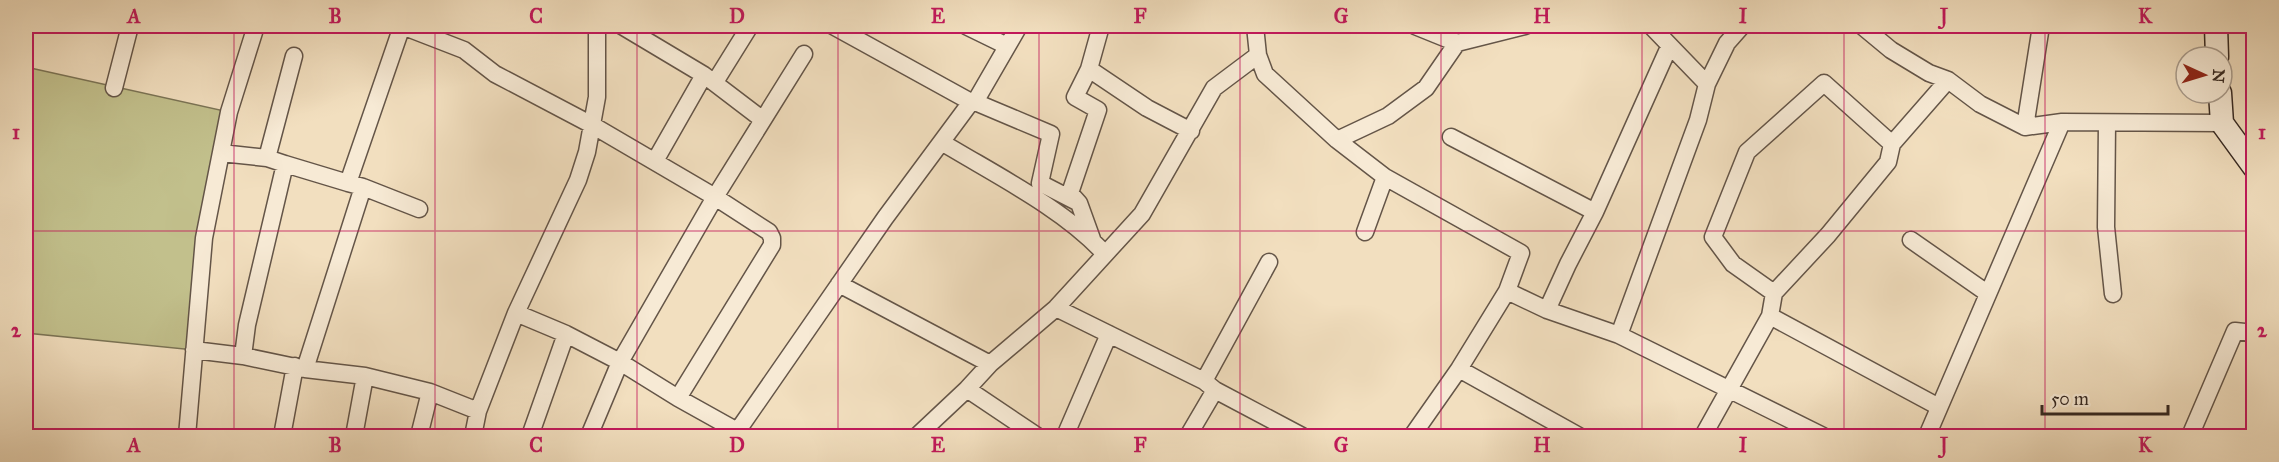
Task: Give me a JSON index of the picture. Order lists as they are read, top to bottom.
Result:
{
  "scale_bar": "50 m",
  "north": "right",
  "grid": {
    "columns": [
      "A",
      "B",
      "C",
      "D",
      "E",
      "F",
      "G",
      "H",
      "I",
      "J",
      "K"
    ],
    "rows": ["1", "2"]
  }
}
